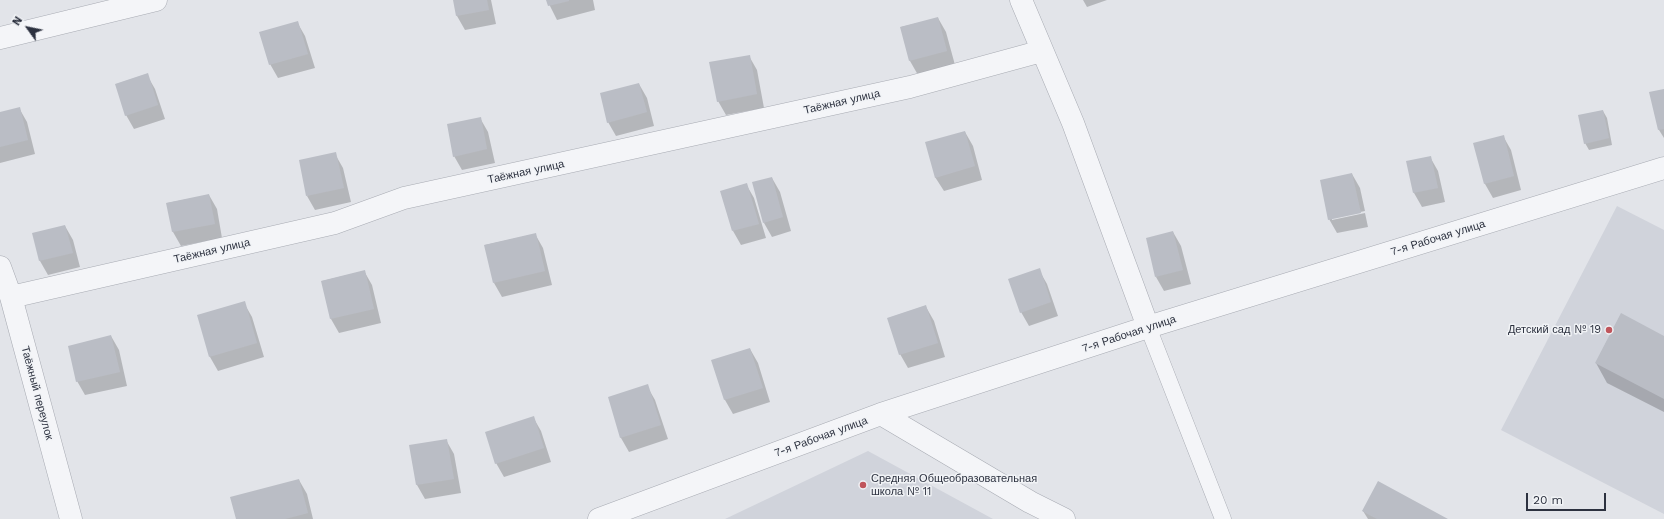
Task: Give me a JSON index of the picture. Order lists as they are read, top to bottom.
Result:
{
  "streets": {
    "street": ["Таёжная улица", "7-я Рабочая улица", "Таёжный переулок"]
  },
  "crossings": [
    ["Таёжная улица", "Таёжный переулок"]
  ],
  "places": ["Детский сад № 19", "Средняя Общеобразовательная школа № 11"],
  "scale_bar": "20 m",
  "north": "top left"
}
